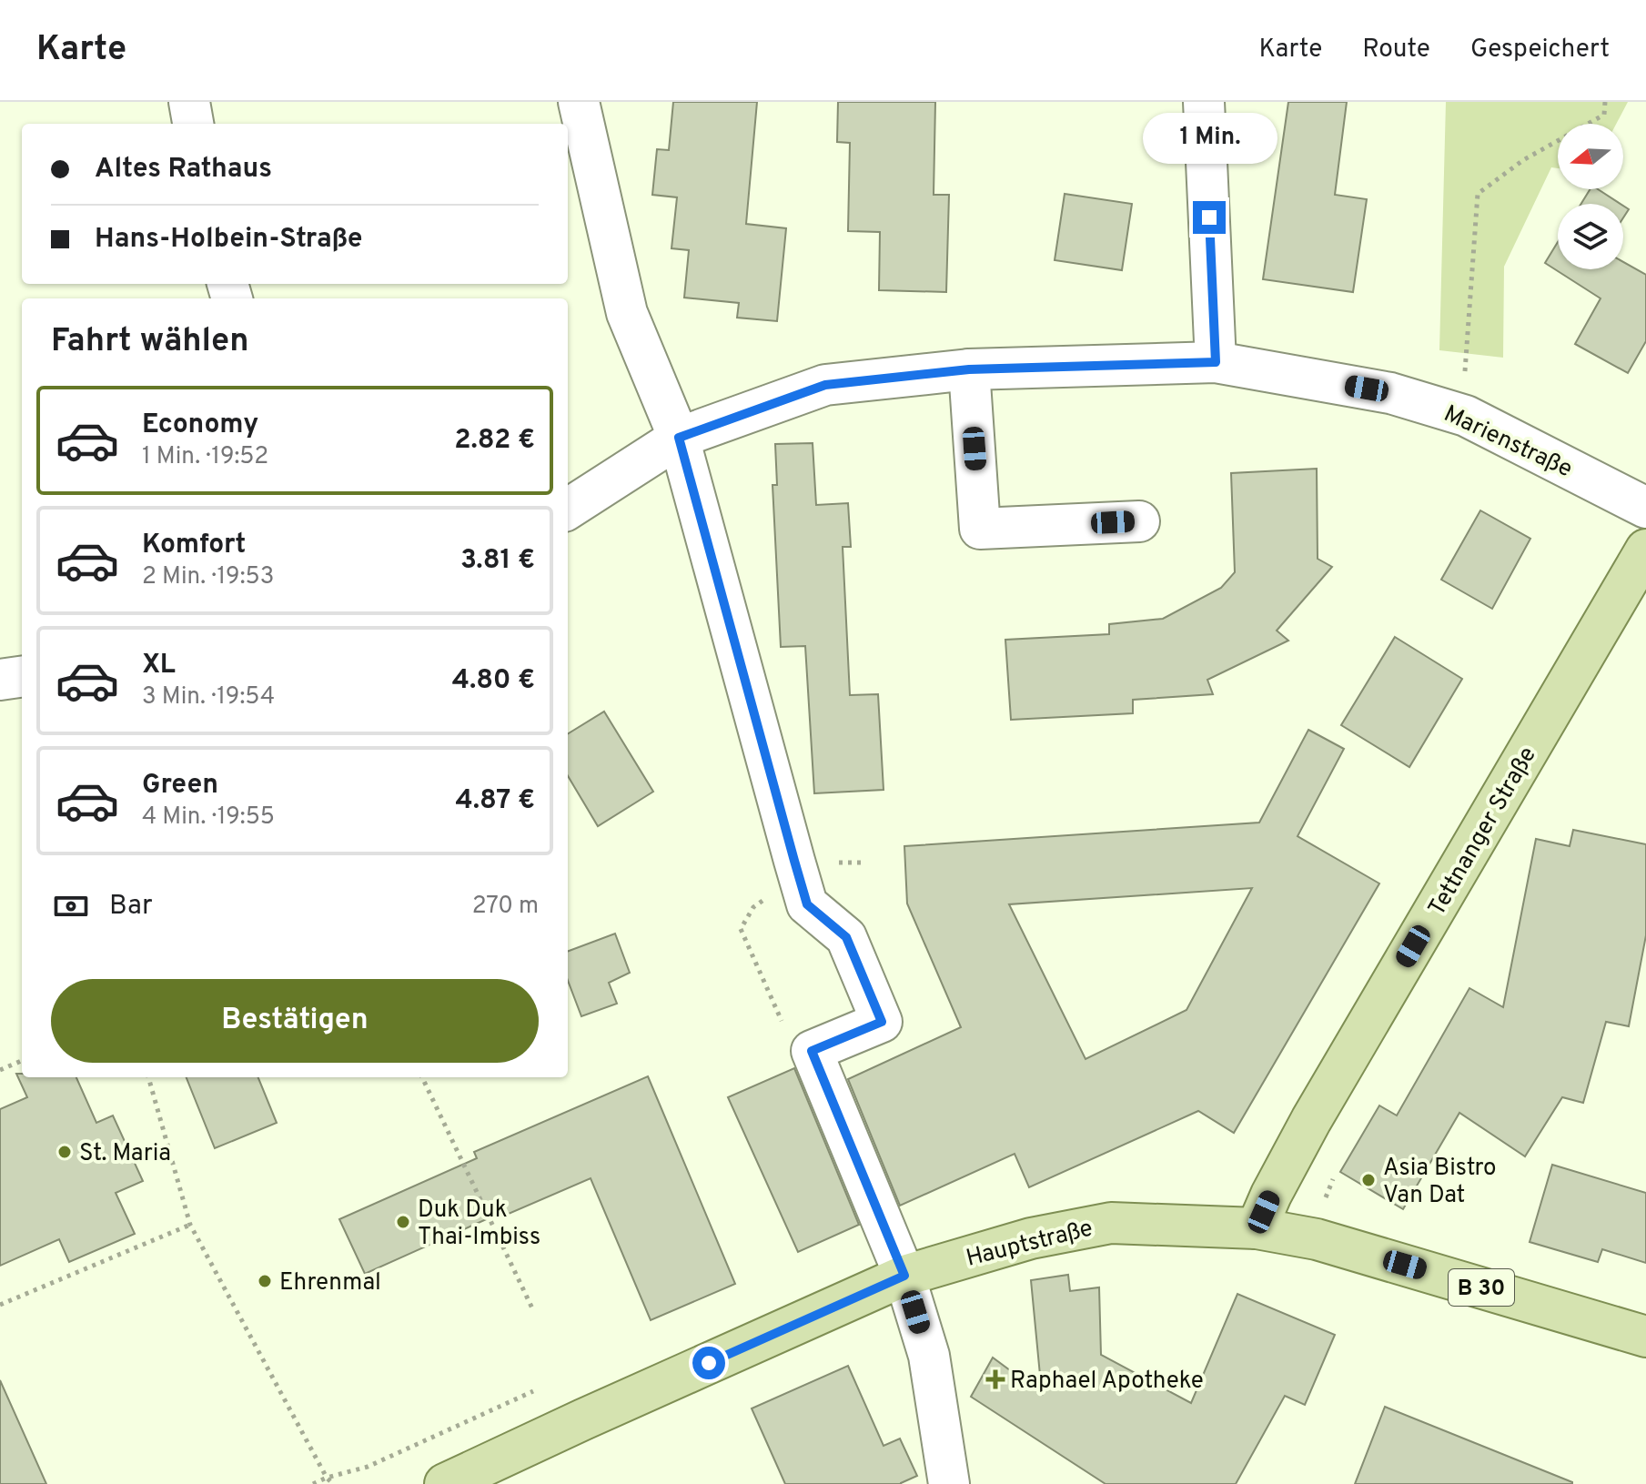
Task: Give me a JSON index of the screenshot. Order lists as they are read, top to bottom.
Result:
{
  "streets": {
    "main road": ["Tettnanger Straße", "Hauptstraße", "B 30"],
    "street": ["Marienstraße"]
  },
  "crossings": [
    ["Tettnanger Straße", "Hauptstraße"]
  ],
  "places": {
    "other": [
      "St. Maria",
      "Asia Bistro Van Dat",
      "Duk Duk Thai-Imbiss",
      "Ehrenmal"
    ],
    "health": ["Raphael Apotheke"]
  },
  "north": "left",
  "page": {
    "header": "Karte",
    "nav": ["Karte", "Route", "Gespeichert"],
    "bubble": "1 Min.",
    "banner": ["Altes Rathaus", "Hans-Holbein-Straße"],
    "heading": "Fahrt wählen",
    "list": [
      {
        "name": "Economy",
        "note": "1 Min. · 19:52",
        "value": "2.82 €"
      },
      {
        "name": "Komfort",
        "note": "2 Min. · 19:53",
        "value": "3.81 €"
      },
      {
        "name": "XL",
        "note": "3 Min. · 19:54",
        "value": "4.80 €"
      },
      {
        "name": "Green",
        "note": "4 Min. · 19:55",
        "value": "4.87 €"
      }
    ],
    "pay": ["Bar", "270 m"],
    "buttons": "Bestätigen"
  }
}
